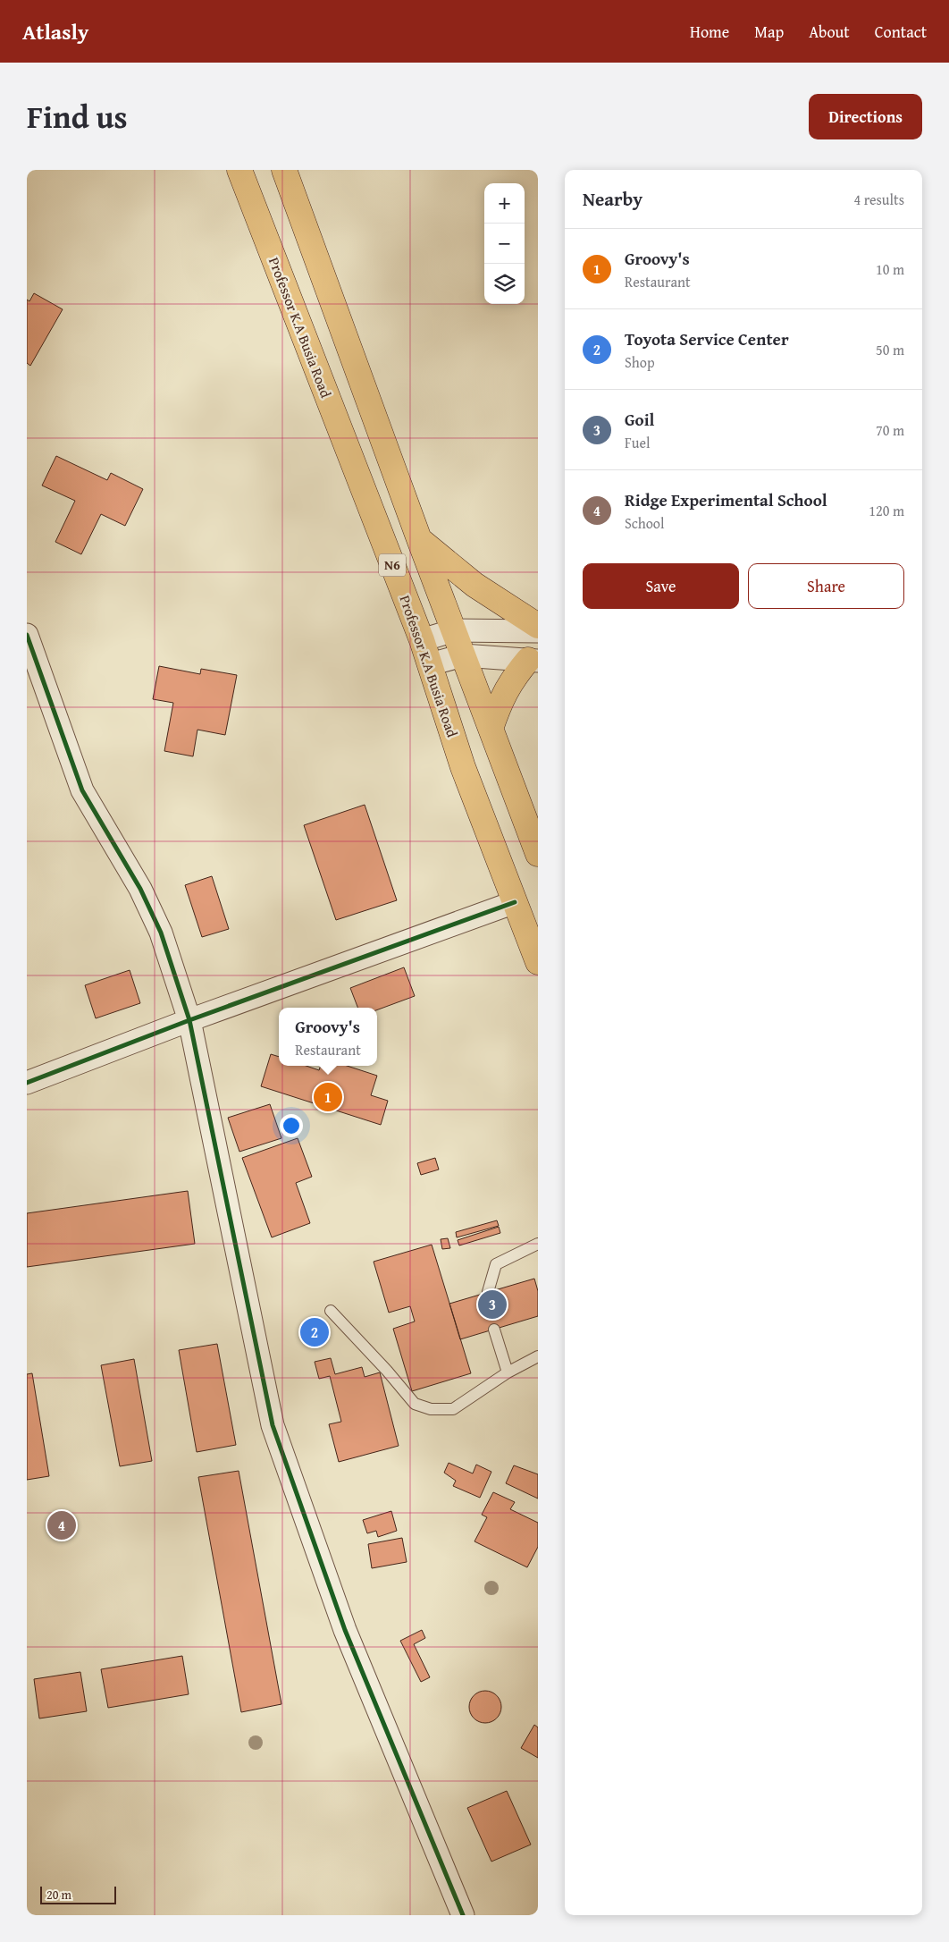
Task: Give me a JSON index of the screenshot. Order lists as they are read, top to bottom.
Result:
{
  "streets": {
    "main road": ["Professor K.A Busia Road", "N6"]
  },
  "scale_bar": "20 m",
  "page": {
    "header": "Atlasly",
    "nav": [
      "Home",
      "Map",
      "About",
      "Contact"
    ],
    "title": "Find us",
    "buttons": [
      "Directions",
      ["Save", "Share"]
    ],
    "heading": ["Nearby", "4 results"],
    "map_buttons": ["+", "−"],
    "list": [
      {
        "mark": "1",
        "name": "Groovy's",
        "note": "Restaurant",
        "value": "10 m"
      },
      {
        "mark": "2",
        "name": "Toyota Service Center",
        "note": "Shop",
        "value": "50 m"
      },
      {
        "mark": "3",
        "name": "Goil",
        "note": "Fuel",
        "value": "70 m"
      },
      {
        "mark": "4",
        "name": "Ridge Experimental School",
        "note": "School",
        "value": "120 m"
      }
    ],
    "popup": ["Groovy's", "Restaurant"],
    "pins": [
      "1",
      "3",
      "2",
      "4"
    ],
    "scale": "20 m"
  }
}
